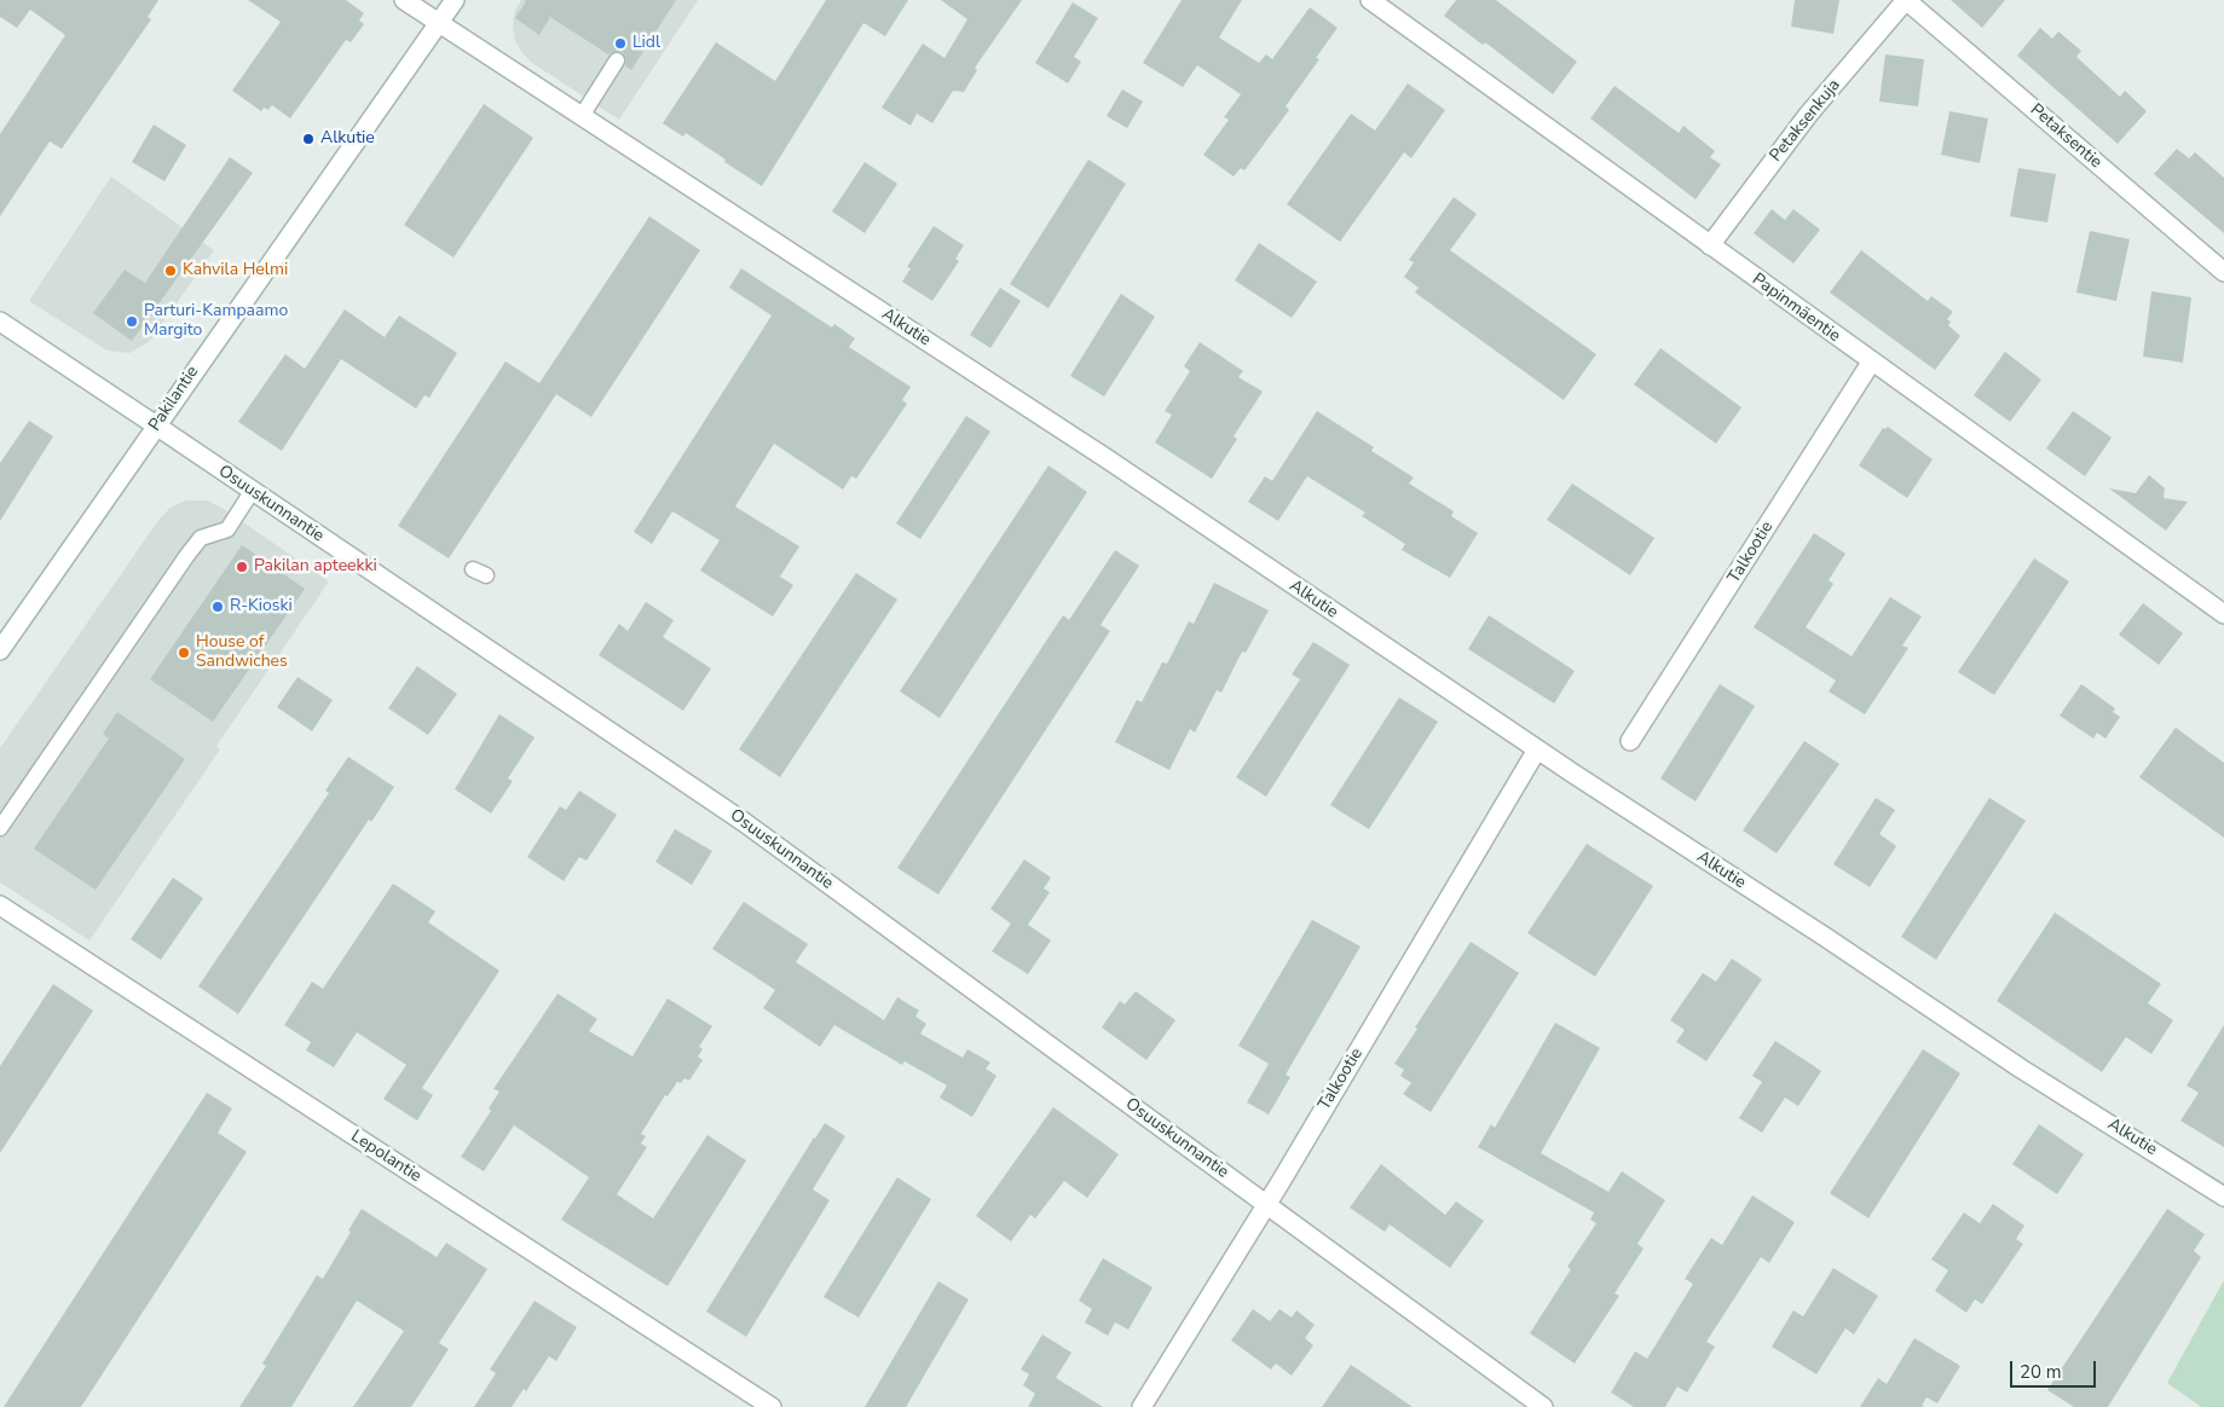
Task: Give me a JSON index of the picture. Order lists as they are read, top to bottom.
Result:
{
  "streets": {
    "street": [
      "Petaksenkuja",
      "Petaksentie",
      "Papinmäentie",
      "Alkutie",
      "Pakilantie",
      "Osuuskunnantie",
      "Talkootie",
      "Lepolantie"
    ]
  },
  "crossings": [
    ["Petaksenkuja", "Petaksentie"],
    ["Petaksenkuja", "Papinmäentie"],
    ["Papinmäentie", "Talkootie"],
    ["Alkutie", "Pakilantie"],
    ["Alkutie", "Talkootie"],
    ["Pakilantie", "Osuuskunnantie"],
    ["Osuuskunnantie", "Talkootie"]
  ],
  "places": [
    "Lidl",
    "Alkutie",
    "Kahvila Helmi",
    "Parturi-Kampaamo Margito",
    "Pakilan apteekki",
    "R-Kioski",
    "House of Sandwiches"
  ],
  "scale_bar": "20 m"
}
